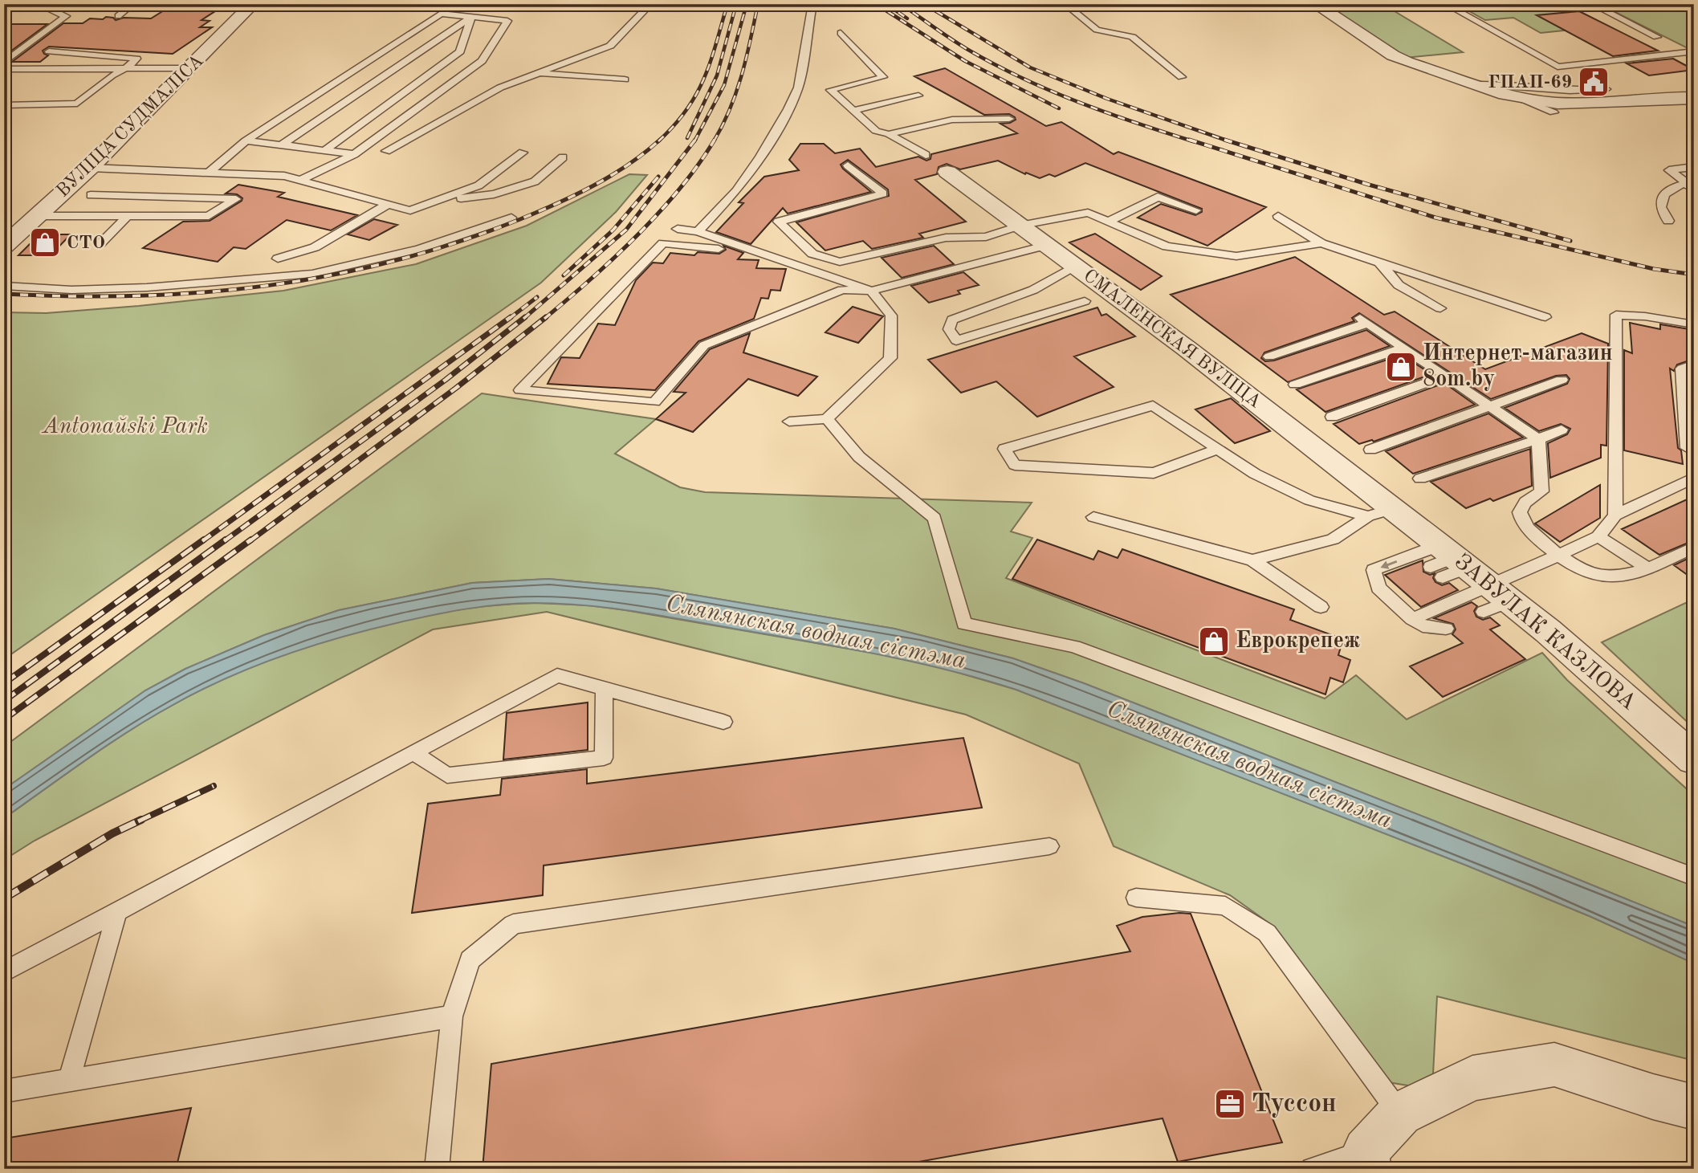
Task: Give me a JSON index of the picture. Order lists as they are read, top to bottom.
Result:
{
  "streets": {
    "street": ["ВУЛІЦА СУДМАЛІСА", "СМАЛЕНСКАЯ ВУЛІЦА", "ЗАВУЛАК КАЗЛОВА"]
  },
  "crossings": [
    ["СМАЛЕНСКАЯ ВУЛІЦА", "ЗАВУЛАК КАЗЛОВА"]
  ],
  "water": ["Сляпянская водная сістэма"],
  "parks": ["Antonaŭski Park"],
  "places": {
    "public building": ["ГПАП-69"],
    "shop": ["СТО", "Интернет-магазин 8om.by", "Еврокрепеж"],
    "office": ["Туссон"]
  }
}
